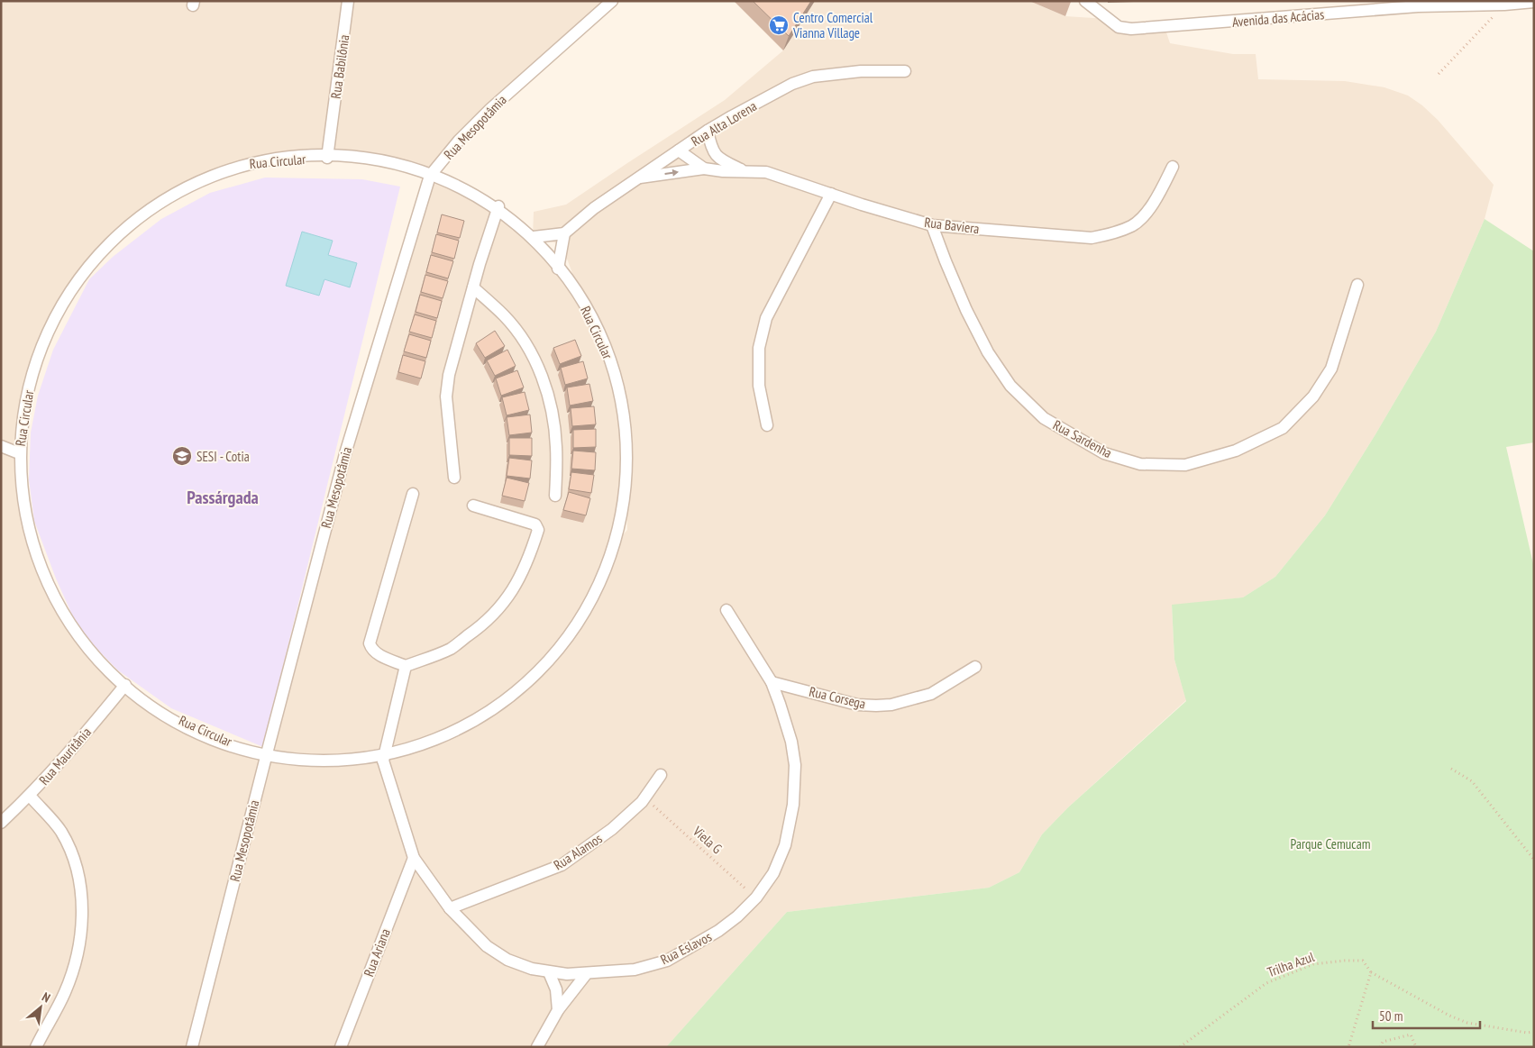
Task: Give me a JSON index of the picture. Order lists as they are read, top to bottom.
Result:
{
  "streets": {
    "street": [
      "Avenida das Acácias",
      "Rua Babilônia",
      "Rua Alta Lorena",
      "Rua Mesopotâmia",
      "Rua Circular",
      "Rua Baviera",
      "Rua Sardenha",
      "Rua Corsega",
      "Rua Mauritânia",
      "Rua Alamos",
      "Rua Eslavos",
      "Rua Ariana"
    ],
    "path": ["Viela G", "Trilha Azul"]
  },
  "crossings": [
    ["Rua Babilônia", "Rua Circular"],
    ["Rua Alta Lorena", "Rua Baviera"],
    ["Rua Mesopotâmia", "Rua Circular"],
    ["Rua Circular", "Rua Mauritânia"],
    ["Rua Circular", "Rua Eslavos"],
    ["Rua Baviera", "Rua Sardenha"],
    ["Rua Corsega", "Rua Eslavos"],
    ["Viela G", "Rua Alamos"],
    ["Viela G", "Rua Eslavos"],
    ["Rua Alamos", "Rua Eslavos"],
    ["Rua Eslavos", "Rua Ariana"]
  ],
  "districts": ["Passárgada"],
  "parks": ["Parque Cemucam"],
  "places": {
    "supermarket": ["Centro Comercial Vianna Village"],
    "school or university": ["SESI - Cotia"]
  },
  "scale_bar": "50 m",
  "north": "top right"
}
